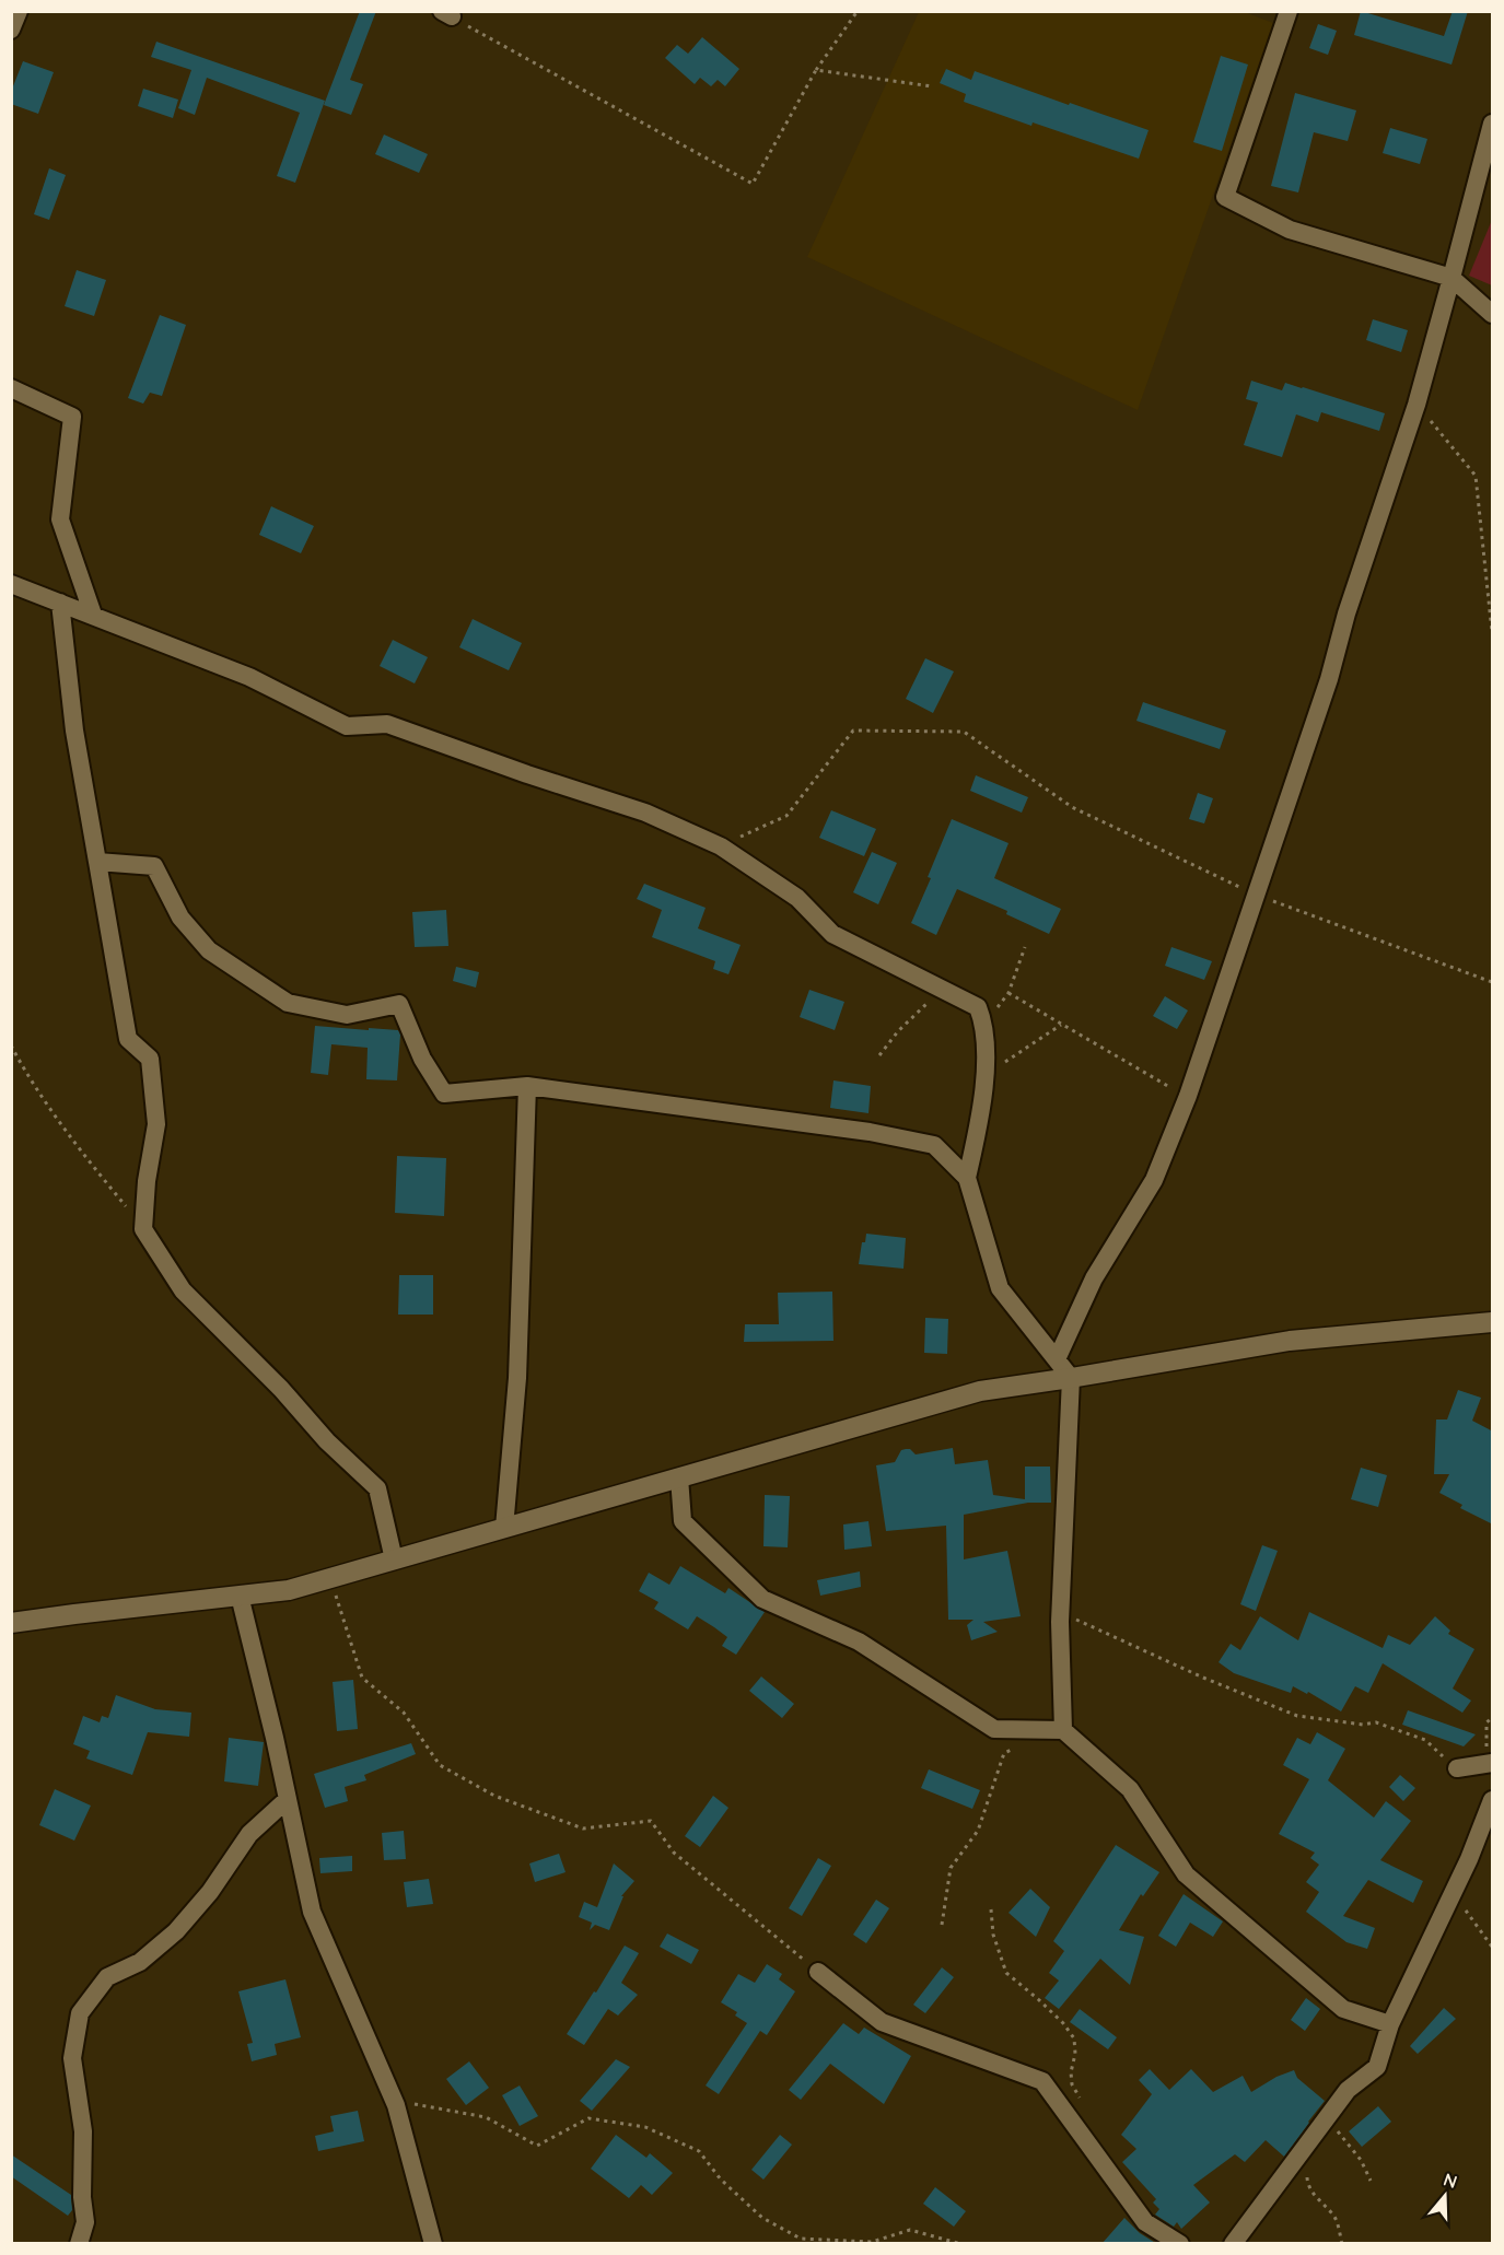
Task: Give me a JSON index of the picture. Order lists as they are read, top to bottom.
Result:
{
  "north": "top"
}
